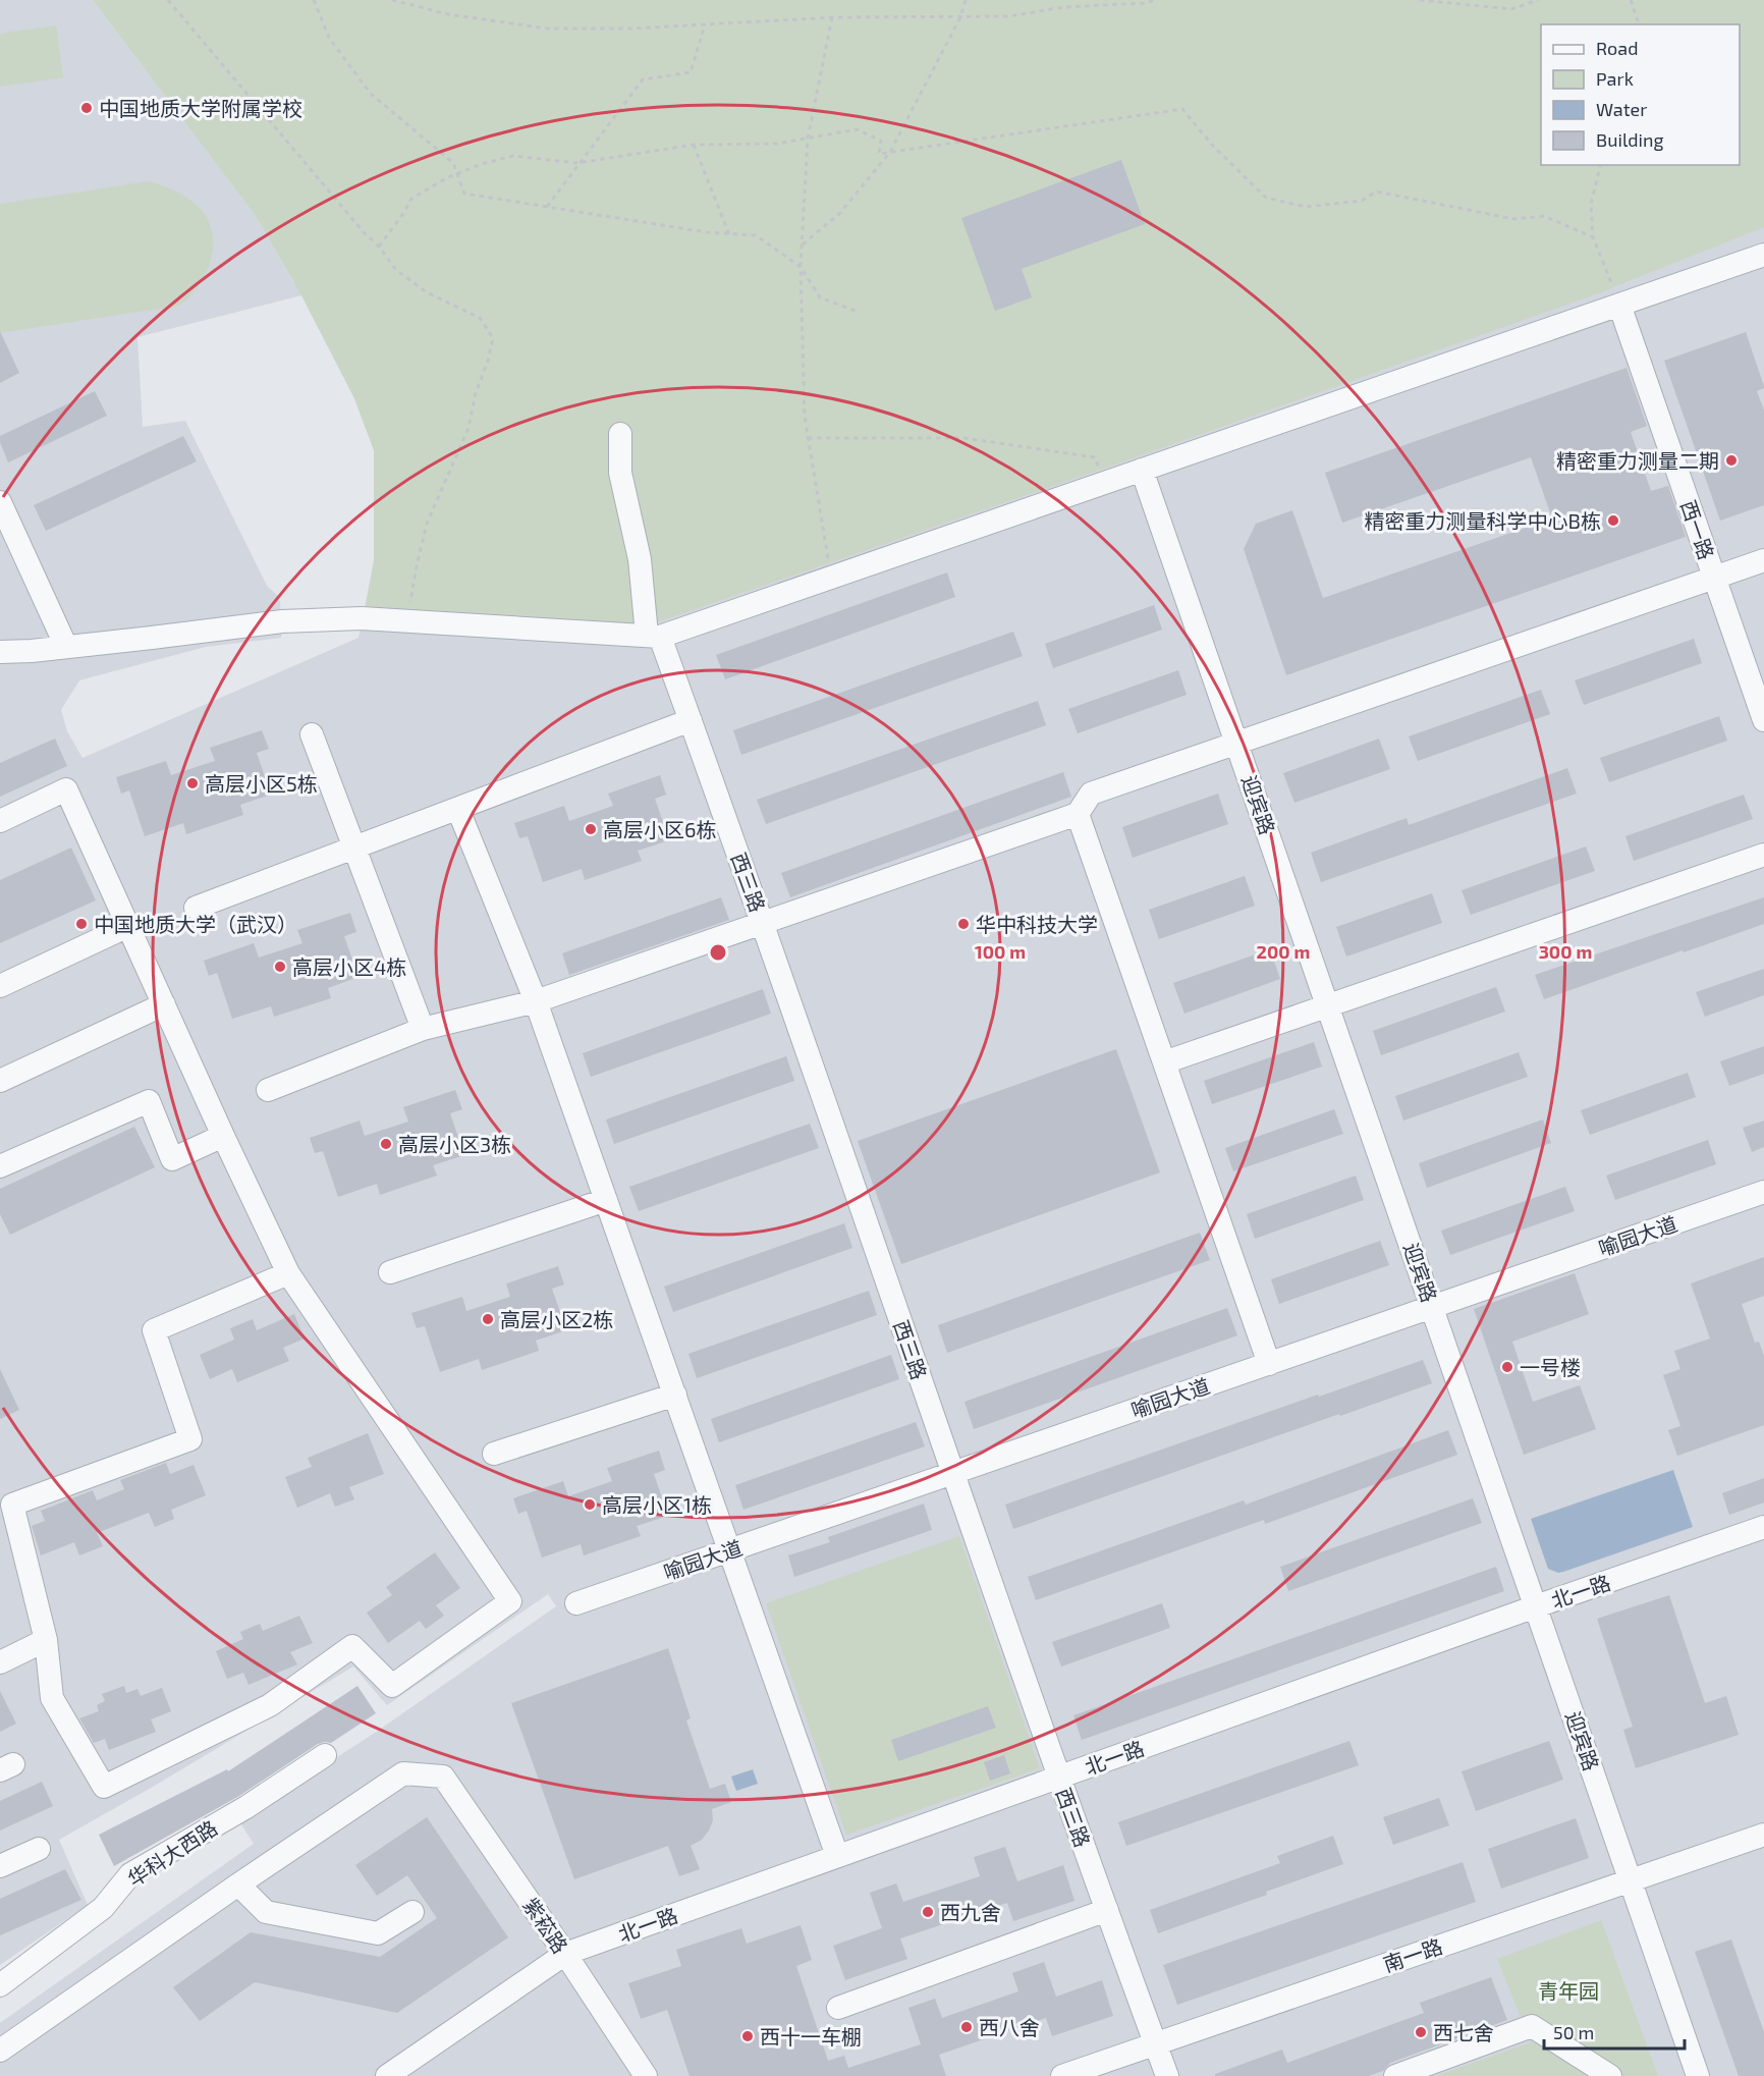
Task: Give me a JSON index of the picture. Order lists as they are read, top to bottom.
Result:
{
  "streets": {
    "street": [
      "西一路",
      "迎宾路",
      "西三路",
      "喻园大道",
      "北一路",
      "华科大西路",
      "紫菘路",
      "南一路"
    ]
  },
  "crossings": [
    ["迎宾路", "喻园大道"],
    ["迎宾路", "北一路"],
    ["迎宾路", "南一路"],
    ["西三路", "喻园大道"],
    ["西三路", "北一路"],
    ["西三路", "南一路"],
    ["北一路", "紫菘路"]
  ],
  "parks": ["青年园"],
  "places": [
    "中国地质大学附属学校",
    "精密重力测量二期",
    "精密重力测量科学中心B栋",
    "高层小区5栋",
    "高层小区6栋",
    "中国地质大学（武汉）",
    "华中科技大学",
    "高层小区4栋",
    "高层小区3栋",
    "高层小区2栋",
    "一号楼",
    "高层小区1栋",
    "西九舍",
    "西八舍",
    "西七舍",
    "西十一车棚"
  ],
  "legend": [
    "Road",
    "Park",
    "Water",
    "Building"
  ],
  "scale_bar": "50 m",
  "rings": ["100 m", "200 m", "300 m"]
}
